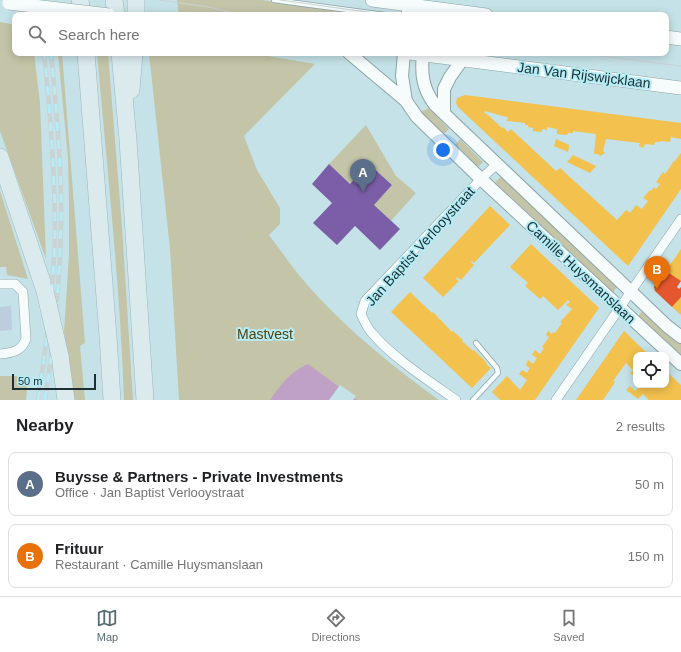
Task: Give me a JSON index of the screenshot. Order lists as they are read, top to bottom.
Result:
{
  "streets": {
    "main road": ["Jan Van Rijswijcklaan"],
    "street": ["Jan Baptist Verlooystraat", "Camille Huysmanslaan"]
  },
  "crossings": [
    ["Jan Baptist Verlooystraat", "Camille Huysmanslaan"]
  ],
  "parks": ["Mastvest"],
  "scale_bar": "50 m",
  "page": {
    "search": "Search here",
    "pins": ["A", "B"],
    "scale": "50 m",
    "heading": ["Nearby", "2 results"],
    "list": [
      {
        "mark": "A",
        "name": "Buysse & Partners - Private Investments",
        "note": "Office · Jan Baptist Verlooystraat",
        "value": "50 m"
      },
      {
        "mark": "B",
        "name": "Frituur",
        "note": "Restaurant · Camille Huysmanslaan",
        "value": "150 m"
      }
    ],
    "nav": ["Map", "Directions", "Saved"]
  }
}
